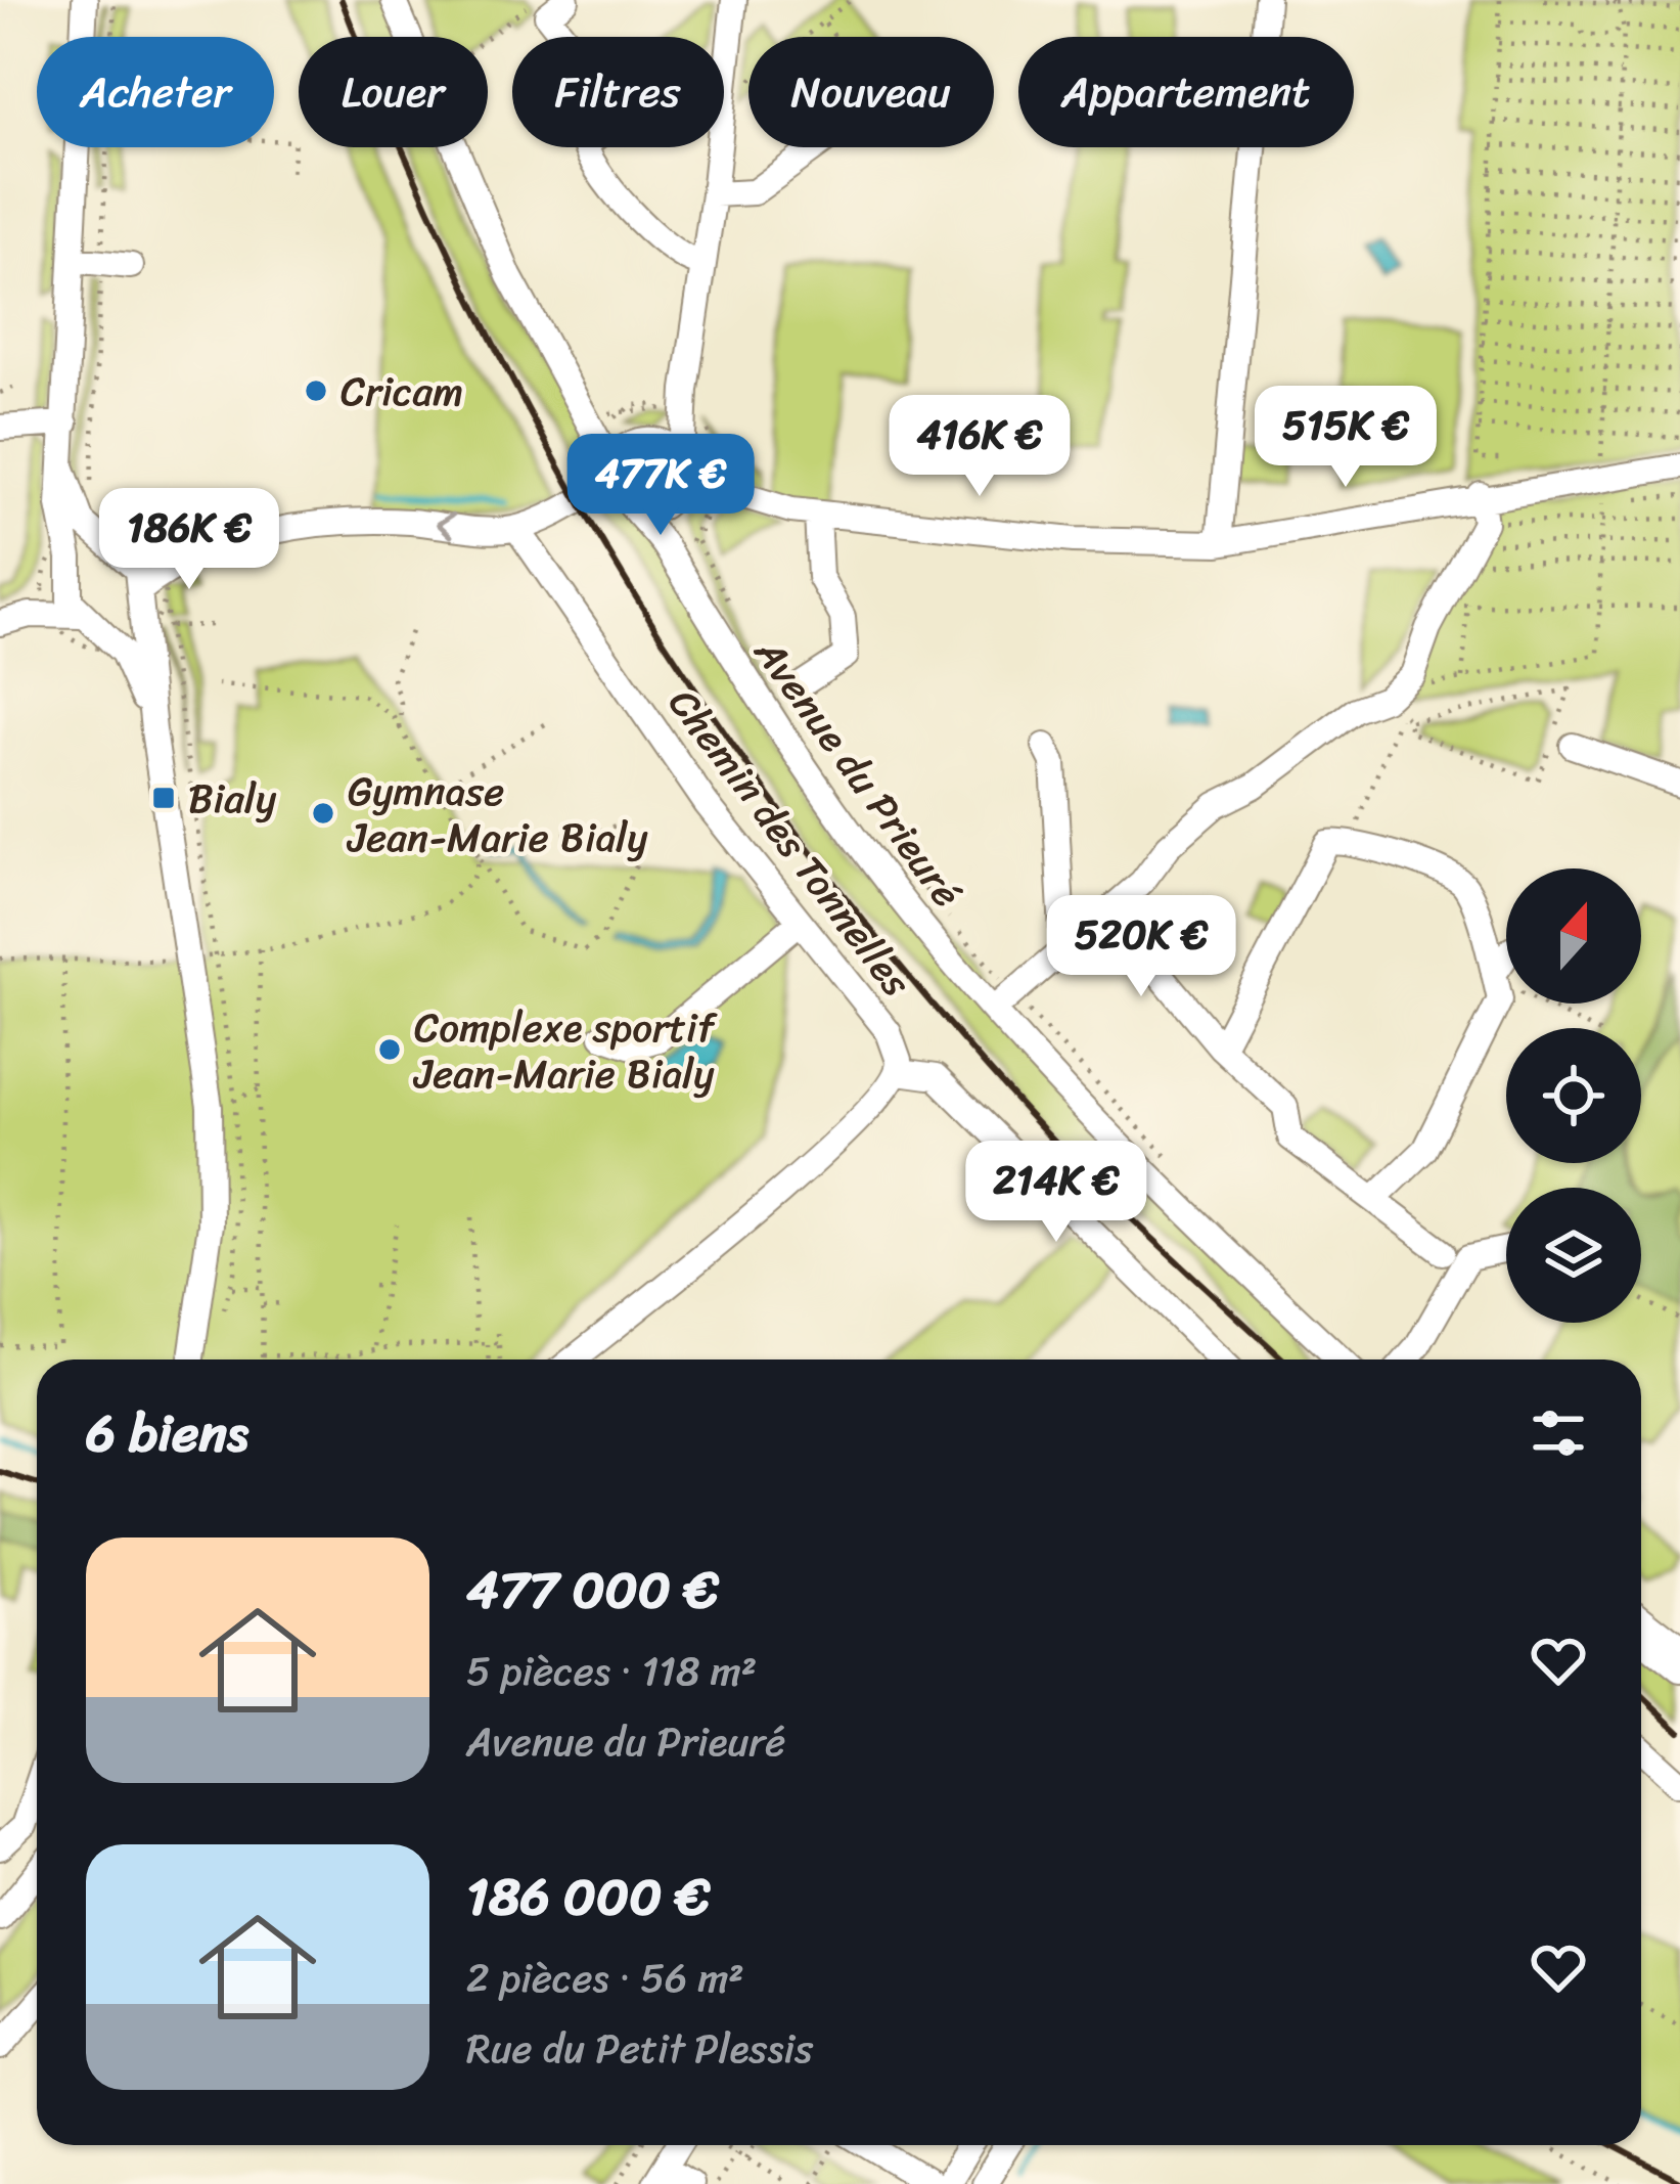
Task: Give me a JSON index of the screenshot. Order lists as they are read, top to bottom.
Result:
{
  "streets": {
    "street": ["Avenue du Prieuré", "Chemin des Tonnelles"]
  },
  "places": {
    "other": ["Cricam", "Gymnase Jean-Marie Bialy", "Complexe sportif Jean-Marie Bialy"],
    "transit": ["Bialy"]
  },
  "north": "top",
  "page": {
    "chip": [
      "Acheter",
      "Louer",
      "Filtres",
      "Nouveau",
      "Appartement"
    ],
    "price": [
      "515K €",
      "416K €",
      "477K €",
      "186K €",
      "520K €",
      "214K €"
    ],
    "heading": "6 biens",
    "list": [
      {
        "name": "477 000 €",
        "note": "5 pièces · 118 m² · Avenue du Prieuré"
      },
      {
        "name": "186 000 €",
        "note": "2 pièces · 56 m² · Rue du Petit Plessis"
      }
    ]
  }
}
